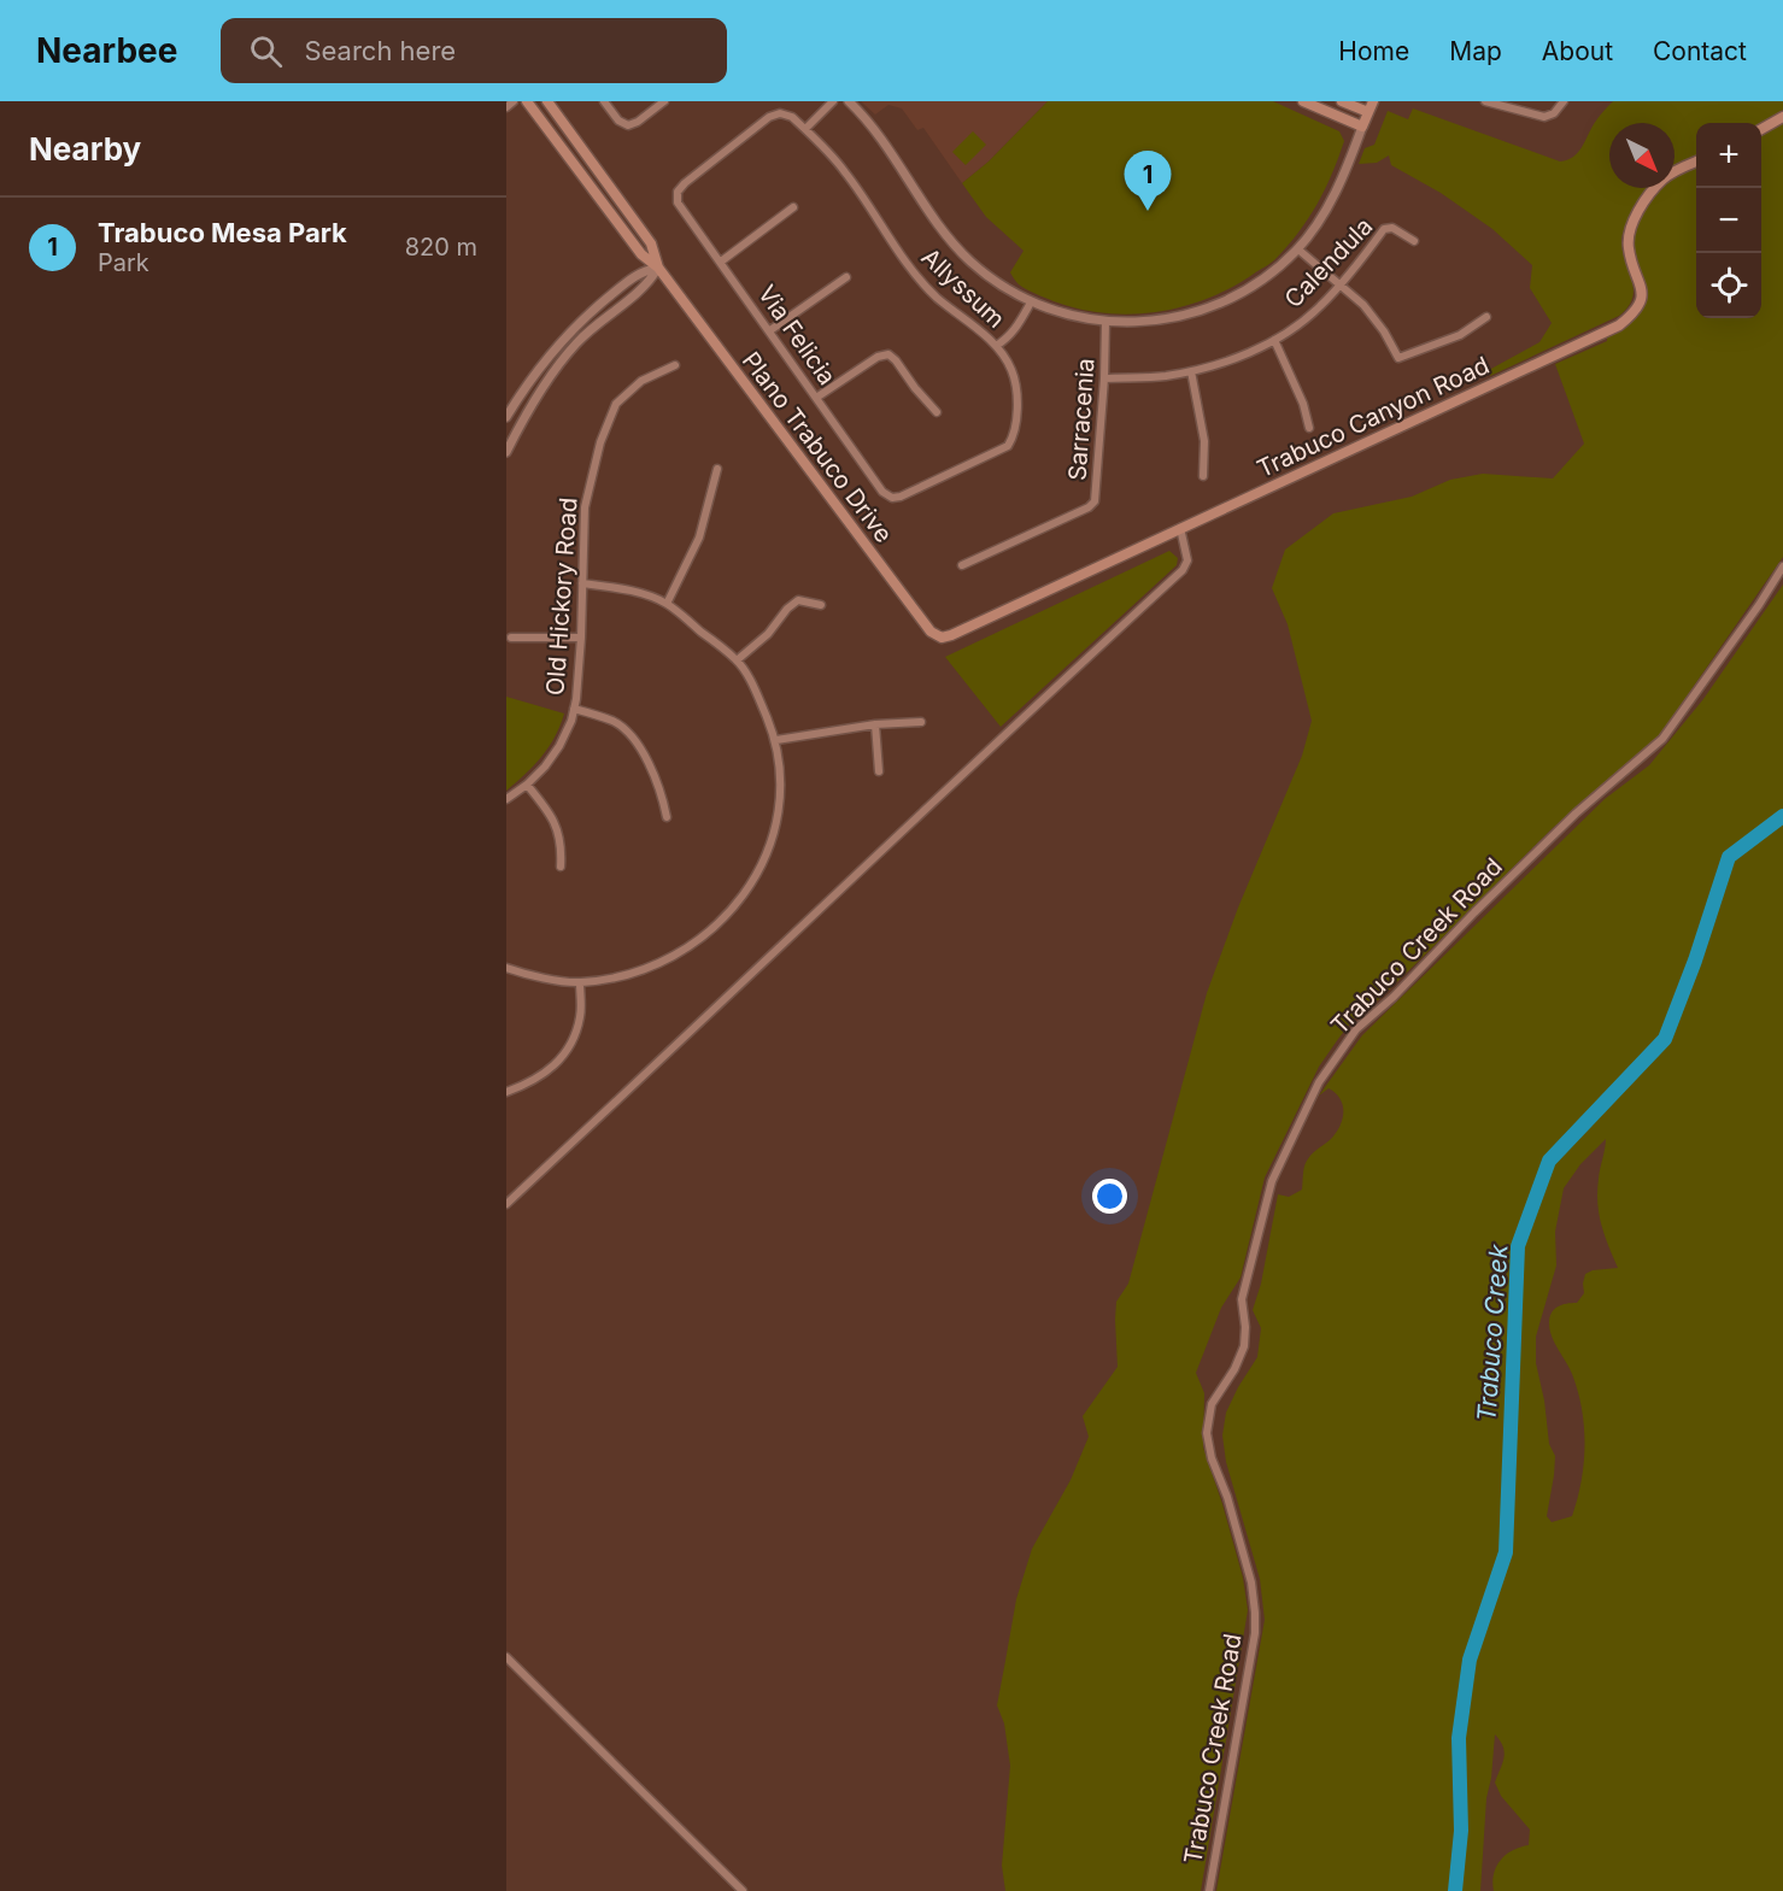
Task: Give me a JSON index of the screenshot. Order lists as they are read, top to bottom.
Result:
{
  "streets": {
    "main road": ["Trabuco Canyon Road", "Plano Trabuco Drive"],
    "street": [
      "Calendula",
      "Allyssum",
      "Via Felicia",
      "Sarracenia",
      "Old Hickory Road",
      "Trabuco Creek Road"
    ]
  },
  "crossings": [
    ["Calendula", "Sarracenia"],
    ["Allyssum", "Via Felicia"],
    ["Trabuco Canyon Road", "Plano Trabuco Drive"]
  ],
  "water": ["Trabuco Creek"],
  "north": "bottom right",
  "page": {
    "header": "Nearbee",
    "search": "Search here",
    "nav": [
      "Home",
      "Map",
      "About",
      "Contact"
    ],
    "heading": "Nearby",
    "map_buttons": ["+", "−"],
    "pins": "1",
    "list": [
      {
        "mark": "1",
        "name": "Trabuco Mesa Park",
        "note": "Park",
        "value": "820 m"
      }
    ]
  }
}
